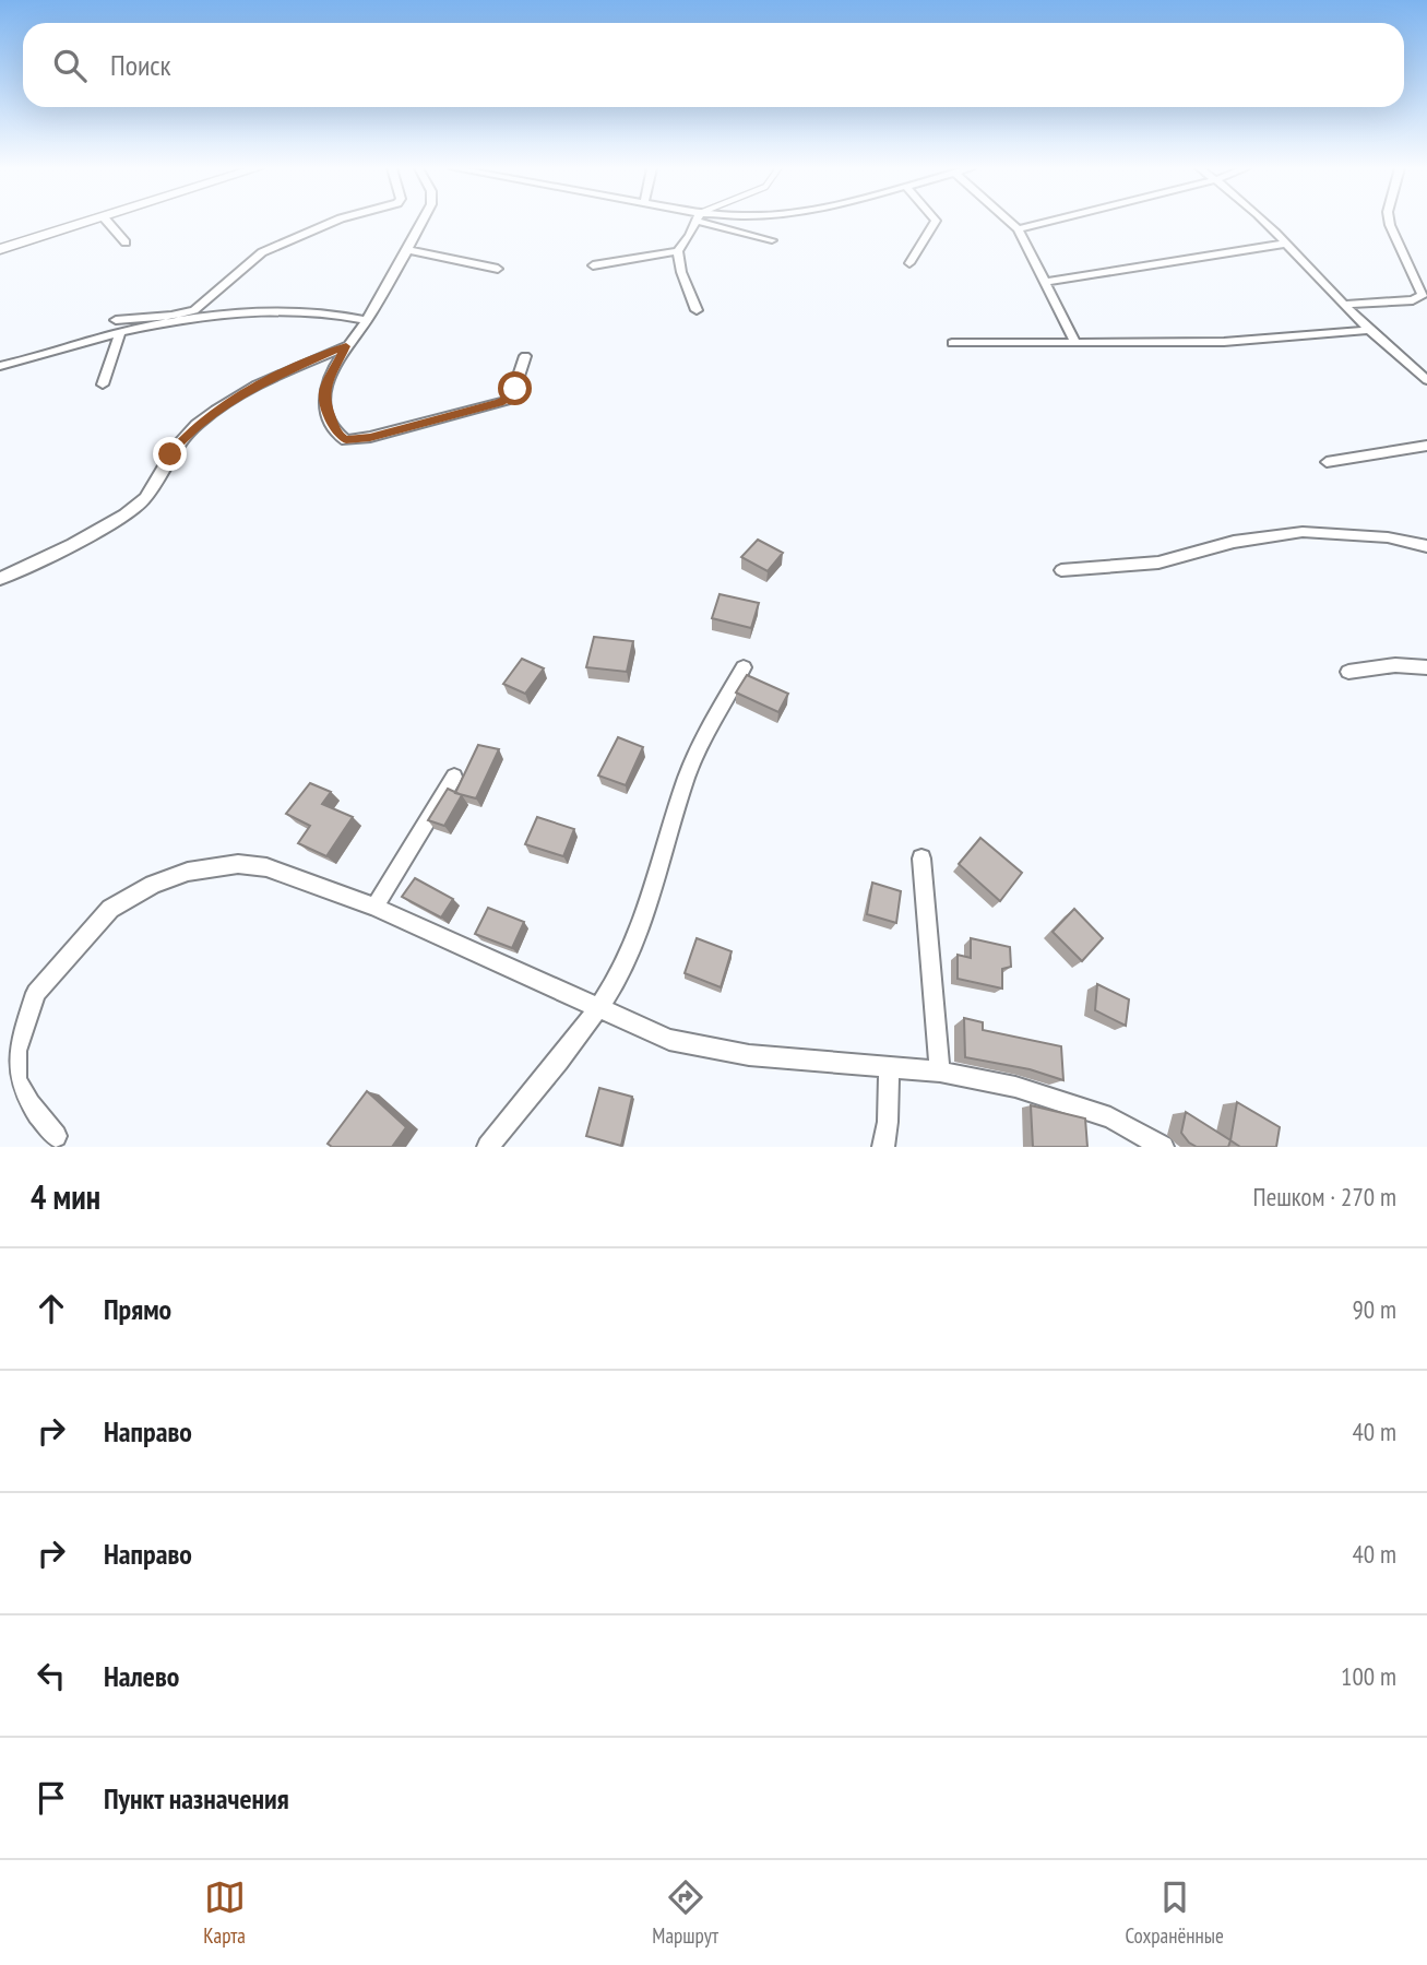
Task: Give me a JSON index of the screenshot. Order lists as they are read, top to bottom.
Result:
{
  "page": {
    "search": "Поиск",
    "heading": ["4 мин", "Пешком · 270 m"],
    "list": [
      ["Прямо", "90 m"],
      ["Направо", "40 m"],
      ["Направо", "40 m"],
      ["Налево", "100 m"],
      "Пункт назначения"
    ],
    "nav": ["Карта", "Маршрут", "Сохранённые"]
  }
}
